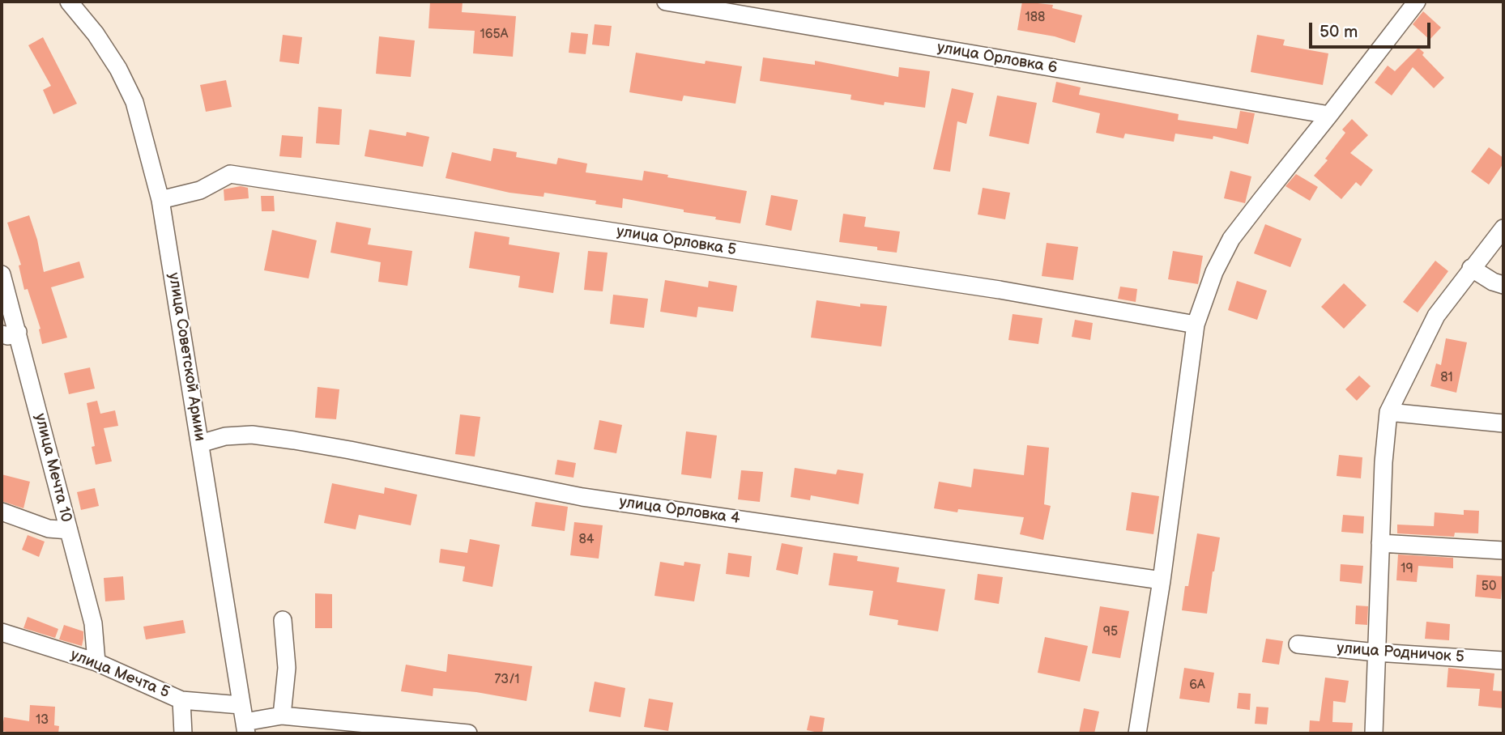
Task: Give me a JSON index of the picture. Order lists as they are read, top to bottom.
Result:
{
  "streets": {
    "street": [
      "улица Орловка 6",
      "улица Орловка 5",
      "улица Советской Армии",
      "улица Мечта 10",
      "улица Орловка 4",
      "улица Родничок 5",
      "улица Мечта 5"
    ]
  },
  "crossings": [
    ["улица Орловка 5", "улица Советской Армии"],
    ["улица Советской Армии", "улица Орловка 4"],
    ["улица Советской Армии", "улица Мечта 5"],
    ["улица Мечта 10", "улица Мечта 5"]
  ],
  "house_numbers": [
    "188",
    "165А",
    "81",
    "84",
    "19",
    "50",
    "95",
    "73/1",
    "6А",
    "13"
  ],
  "scale_bar": "50 m"
}
